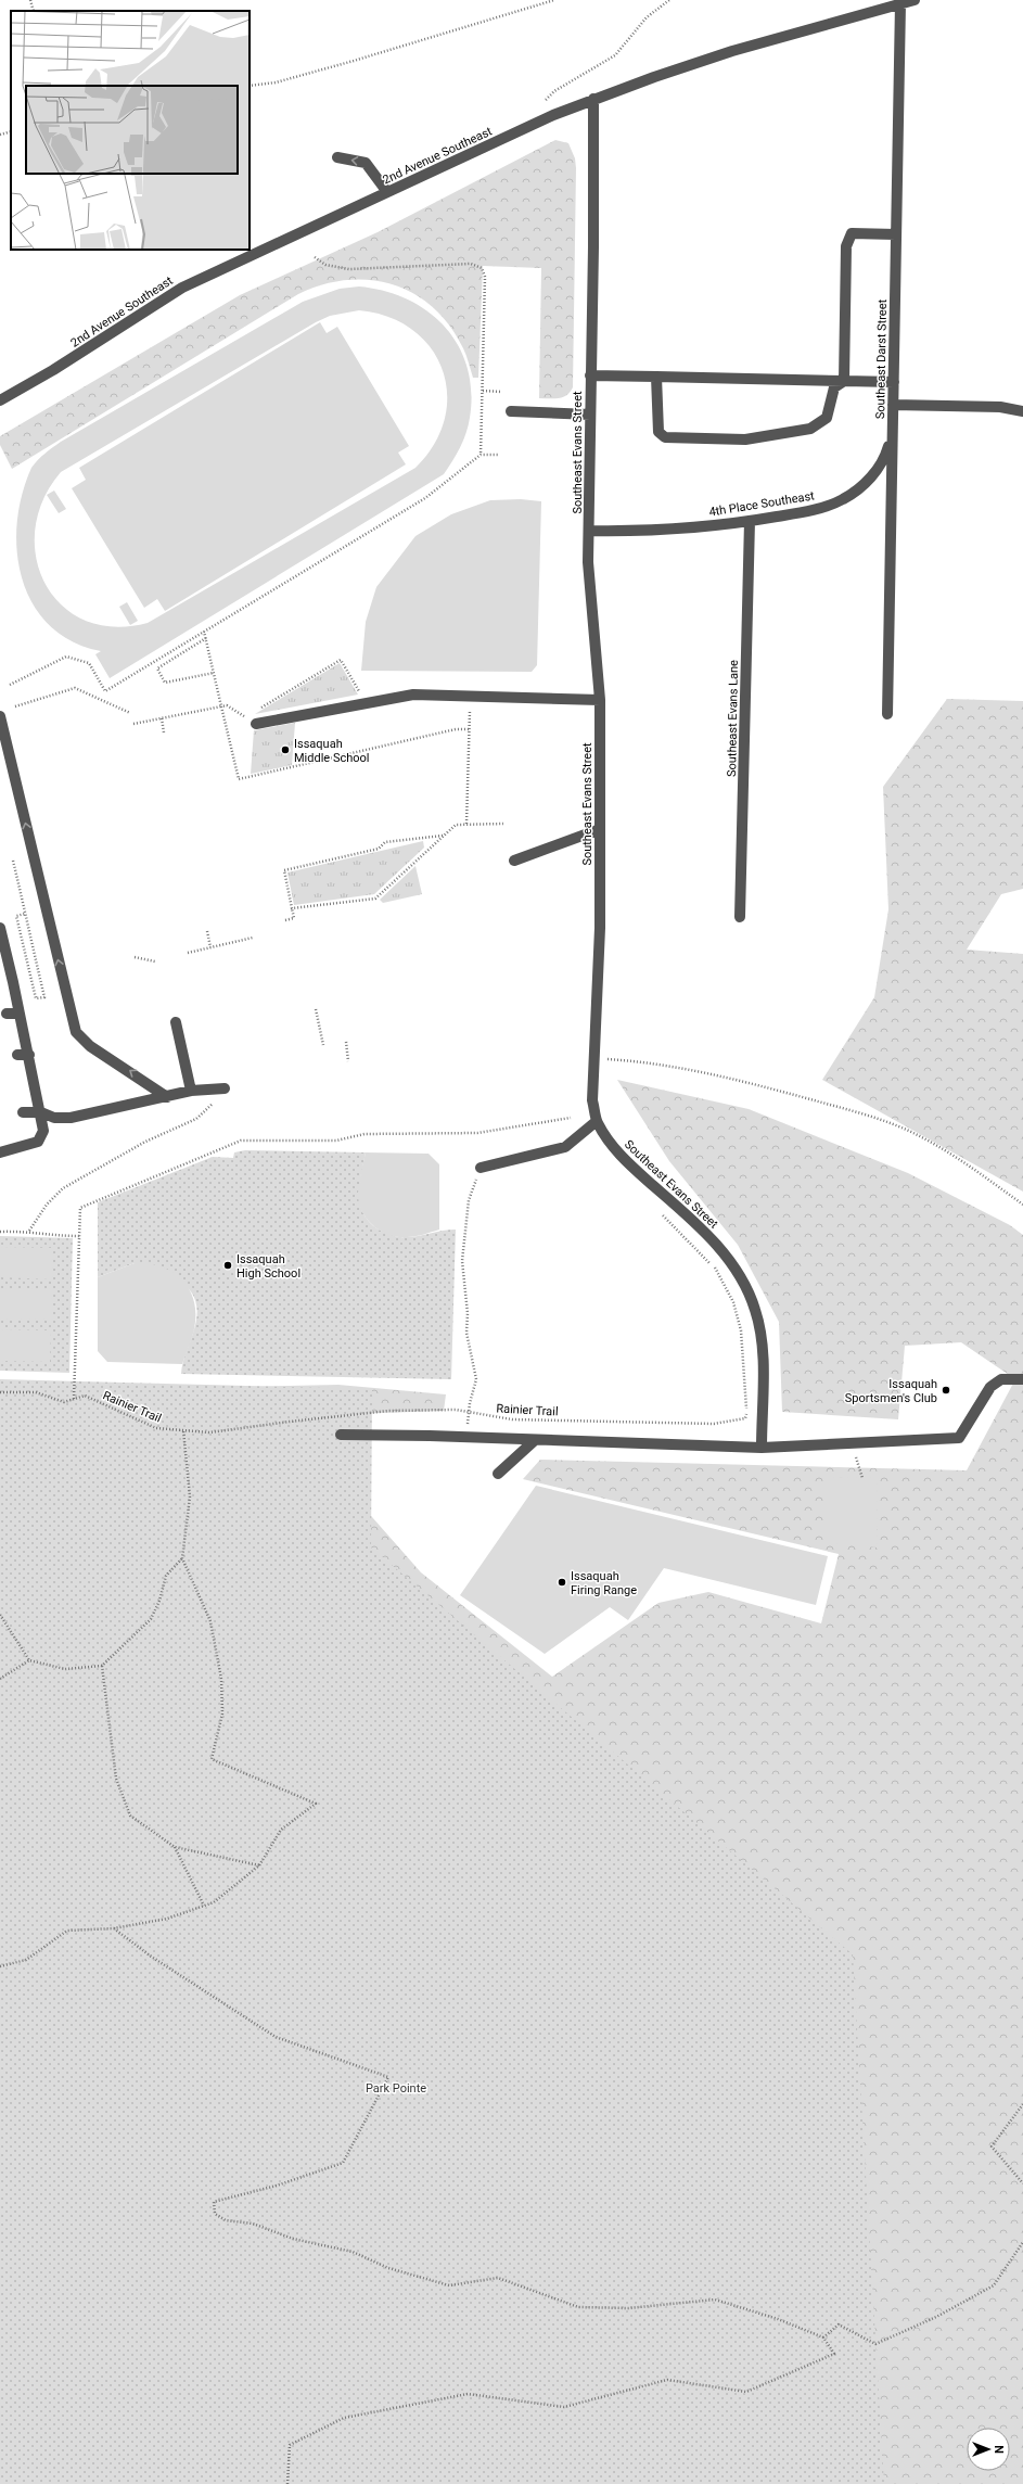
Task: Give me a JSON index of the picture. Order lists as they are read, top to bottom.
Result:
{
  "streets": {
    "street": [
      "2nd Avenue Southeast",
      "Southeast Darst Street",
      "Southeast Evans Street",
      "4th Place Southeast",
      "Southeast Evans Lane"
    ],
    "path": ["Rainier Trail"]
  },
  "crossings": [
    ["2nd Avenue Southeast", "Southeast Darst Street"],
    ["2nd Avenue Southeast", "Southeast Evans Street"],
    ["Southeast Darst Street", "4th Place Southeast"],
    ["Southeast Evans Street", "4th Place Southeast"],
    ["4th Place Southeast", "Southeast Evans Lane"]
  ],
  "parks": ["Park Pointe"],
  "places": [
    "Issaquah Middle School",
    "Issaquah High School",
    "Issaquah Sportsmen's Club",
    "Issaquah Firing Range"
  ],
  "north": "right"
}
